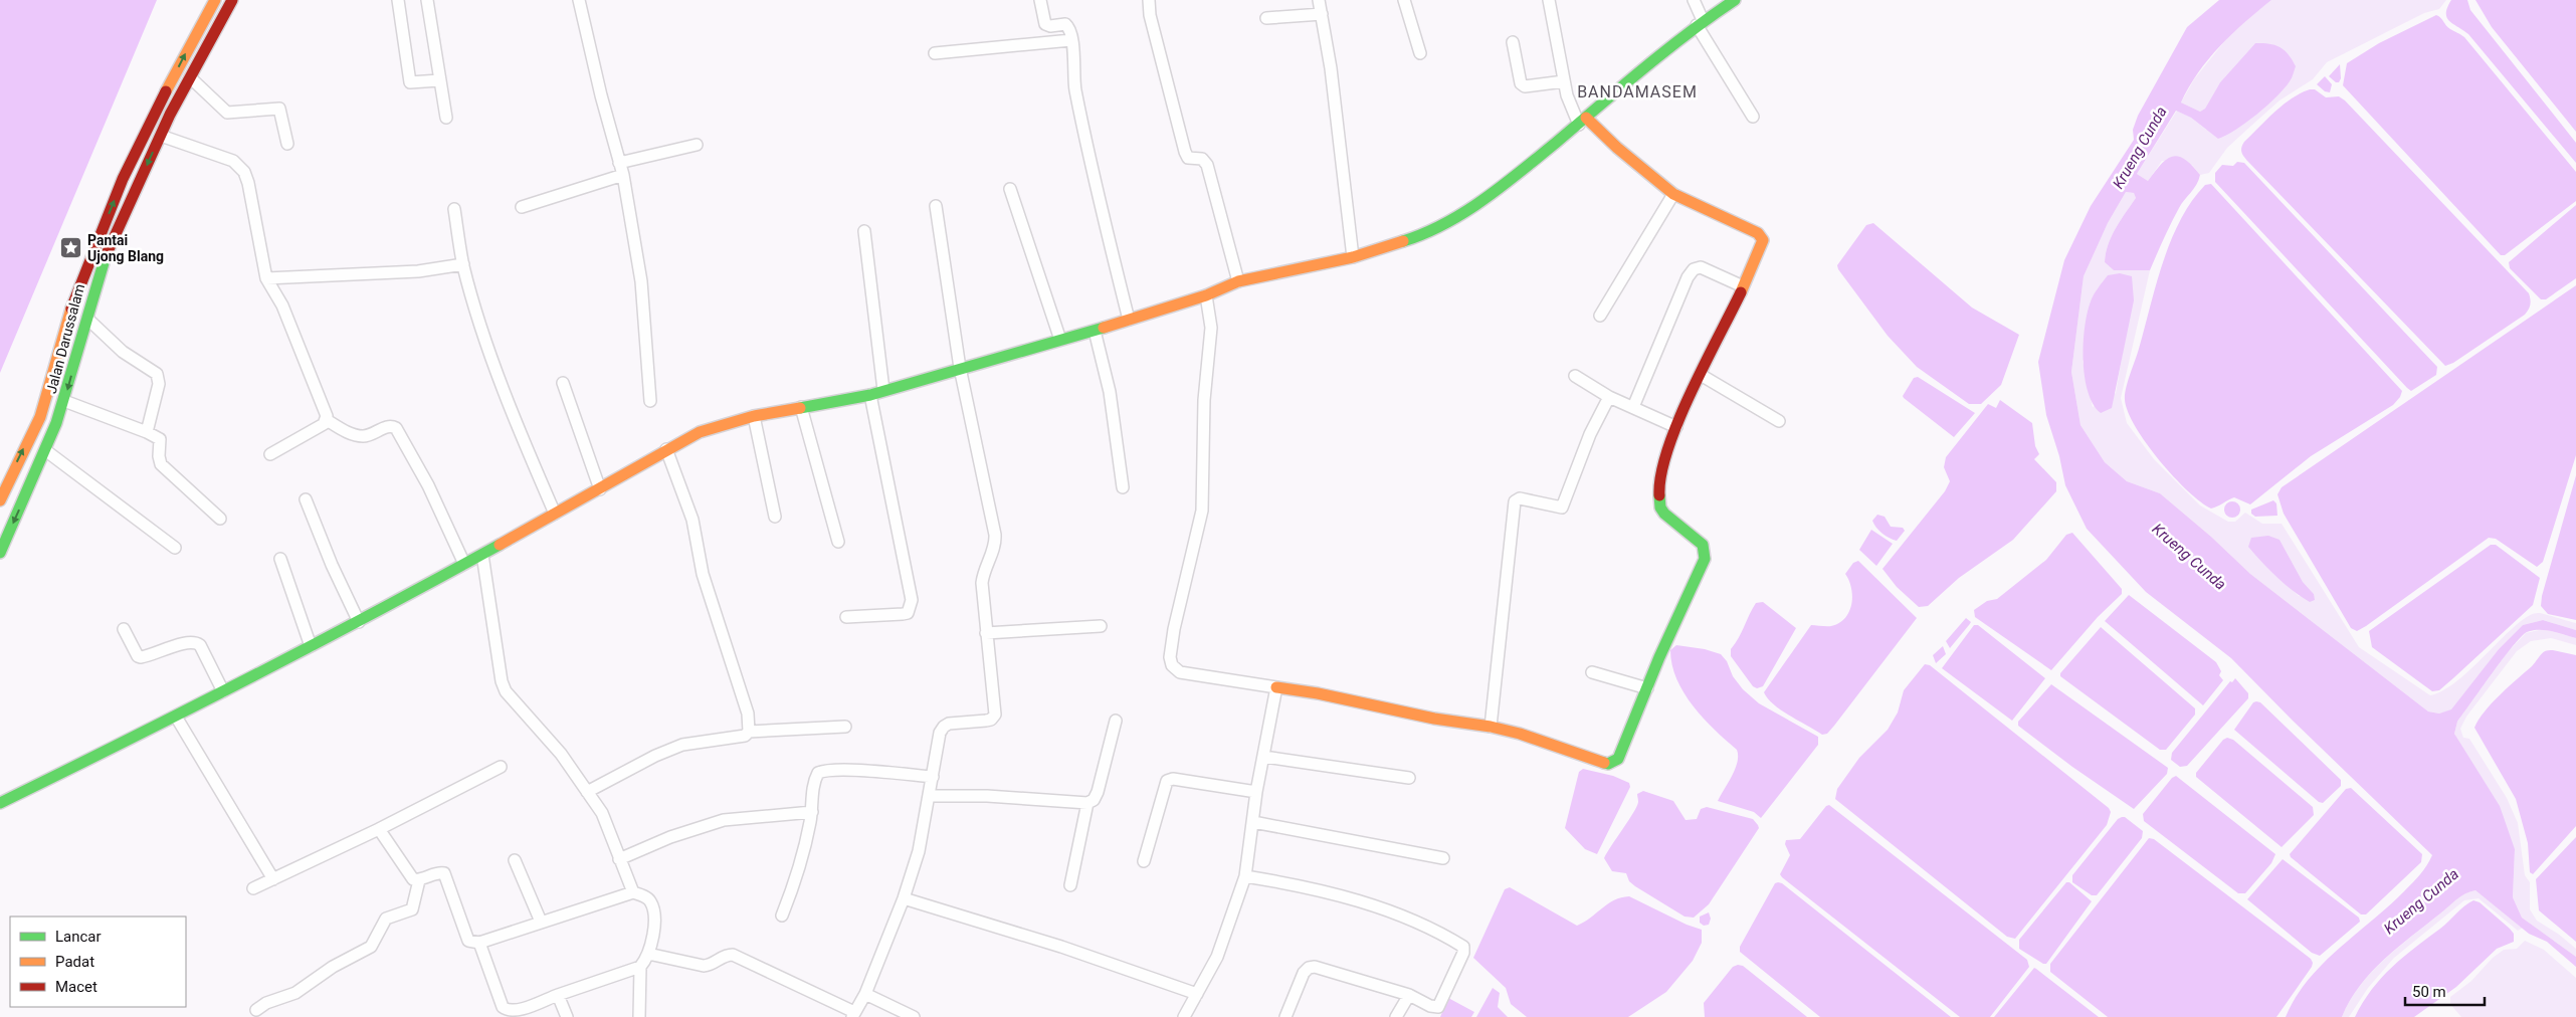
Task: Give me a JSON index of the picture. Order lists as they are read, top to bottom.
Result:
{
  "streets": {
    "street": ["Jalan Darussalam"]
  },
  "districts": ["BANDAMASEM"],
  "water": ["Krueng Cunda"],
  "places": {
    "place": ["Pantai Ujong Blang"]
  },
  "legend": ["Lancar", "Padat", "Macet"],
  "scale_bar": "50 m"
}
